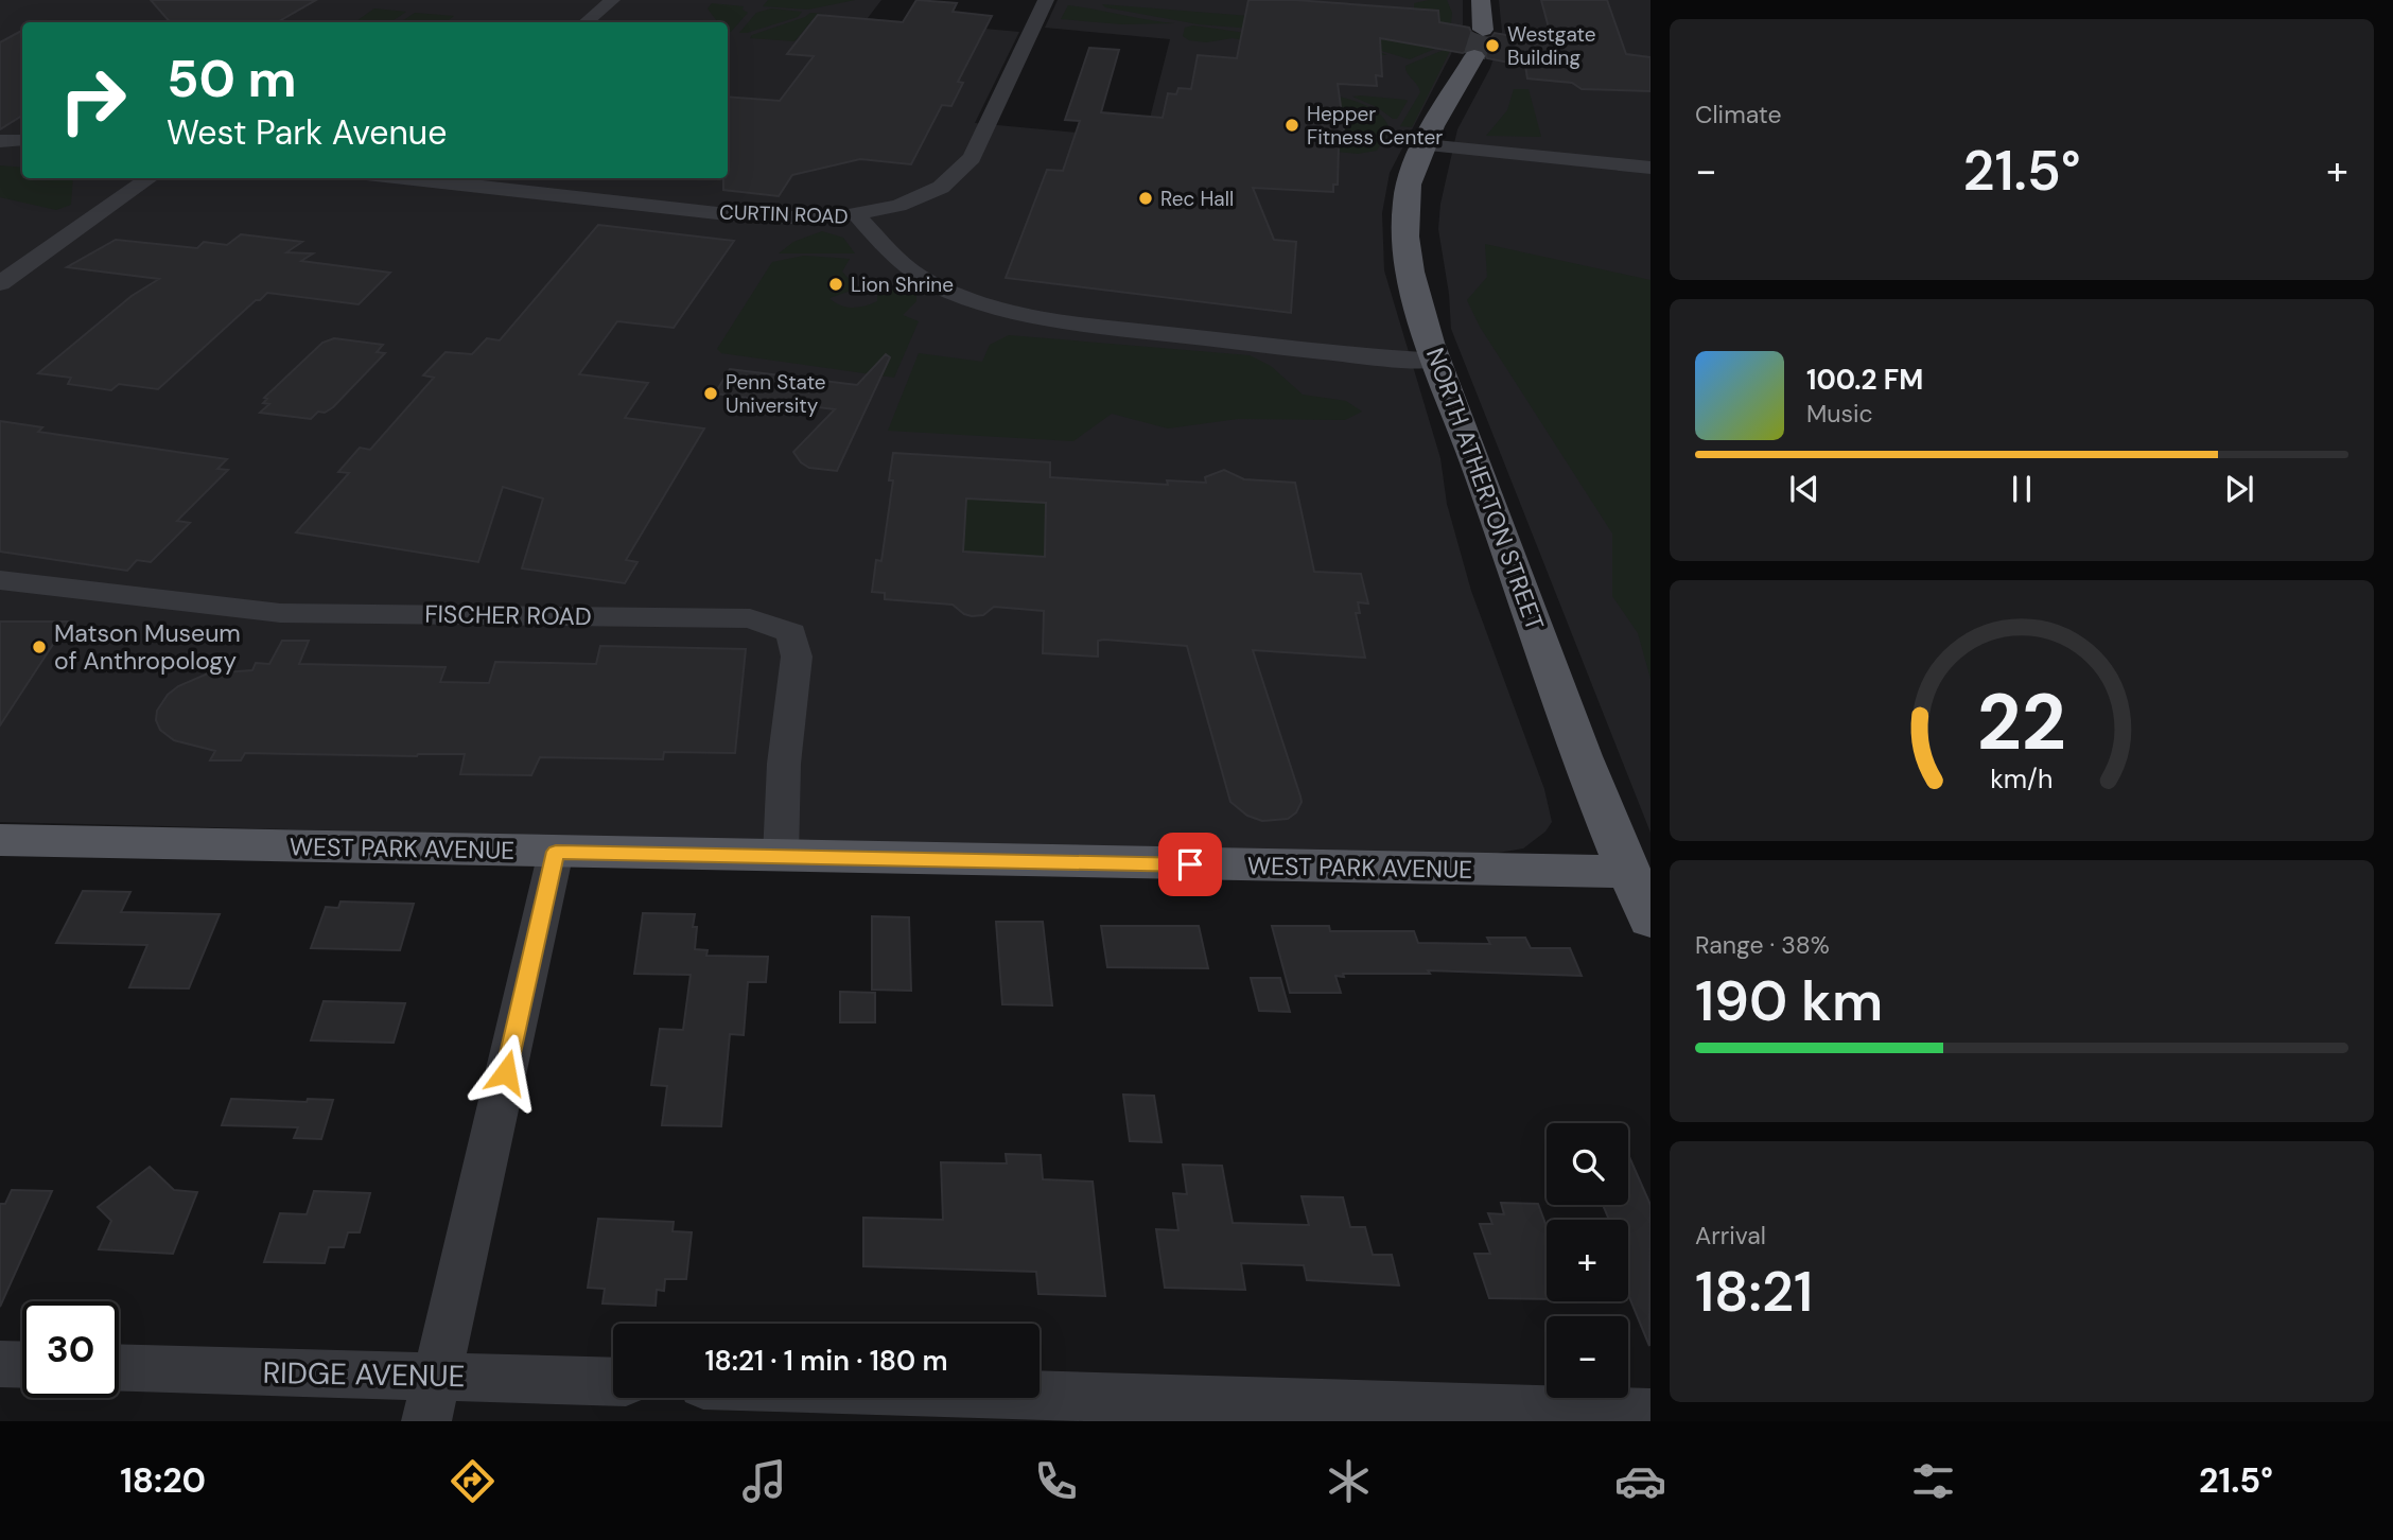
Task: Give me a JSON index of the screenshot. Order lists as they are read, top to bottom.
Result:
{
  "streets": {
    "main road": ["NORTH ATHERTON STREET", "WEST PARK AVENUE"],
    "street": ["CURTIN ROAD", "FISCHER ROAD", "RIDGE AVENUE"]
  },
  "crossings": [
    ["CURTIN ROAD", "NORTH ATHERTON STREET"],
    ["NORTH ATHERTON STREET", "WEST PARK AVENUE"],
    ["FISCHER ROAD", "WEST PARK AVENUE"]
  ],
  "places": [
    "Westgate Building",
    "Hepper Fitness Center",
    "Rec Hall",
    "Lion Shrine",
    "Penn State University",
    "Matson Museum of Anthropology"
  ],
  "page": {
    "tile": [
      "Climate",
      ["Range · 38%", "190 km"],
      ["Arrival", "18:21"]
    ],
    "turn": ["50 m", "West Park Avenue"],
    "heat": ["−", "21.5°", "+"],
    "song": ["100.2 FM", "Music"],
    "map_buttons": ["+", "−"],
    "limit": "30",
    "trip": "18:21 · 1 min · 180 m",
    "tabs": ["18:20", "21.5°"],
    "gauge": ["22", "km/h"]
  }
}
